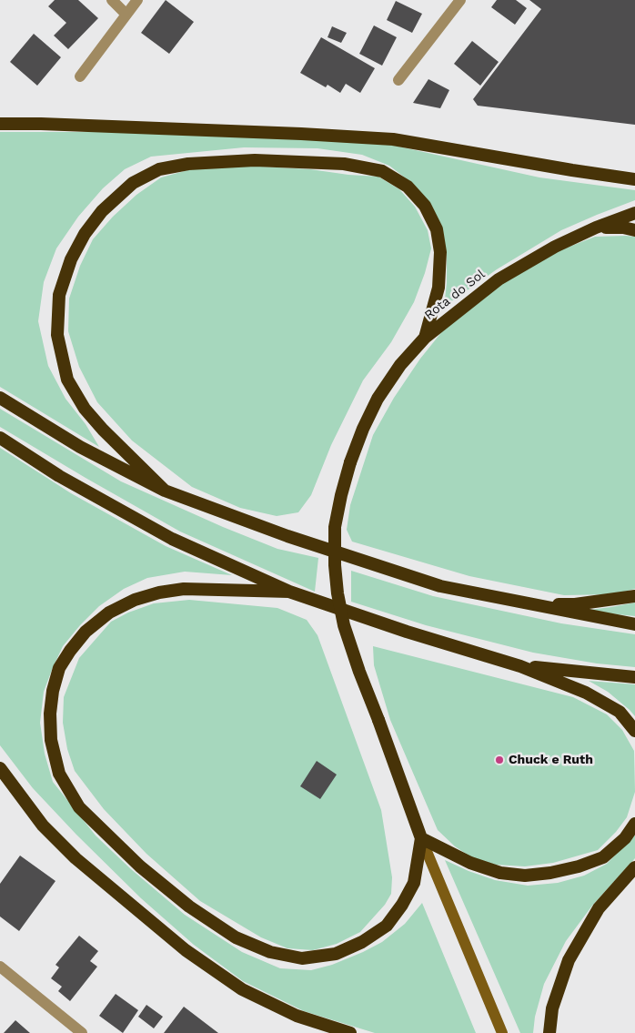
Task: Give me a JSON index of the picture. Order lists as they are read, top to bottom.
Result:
{
  "streets": {
    "highway": ["Rota do Sol"]
  },
  "places": ["Chuck e Ruth"]
}
